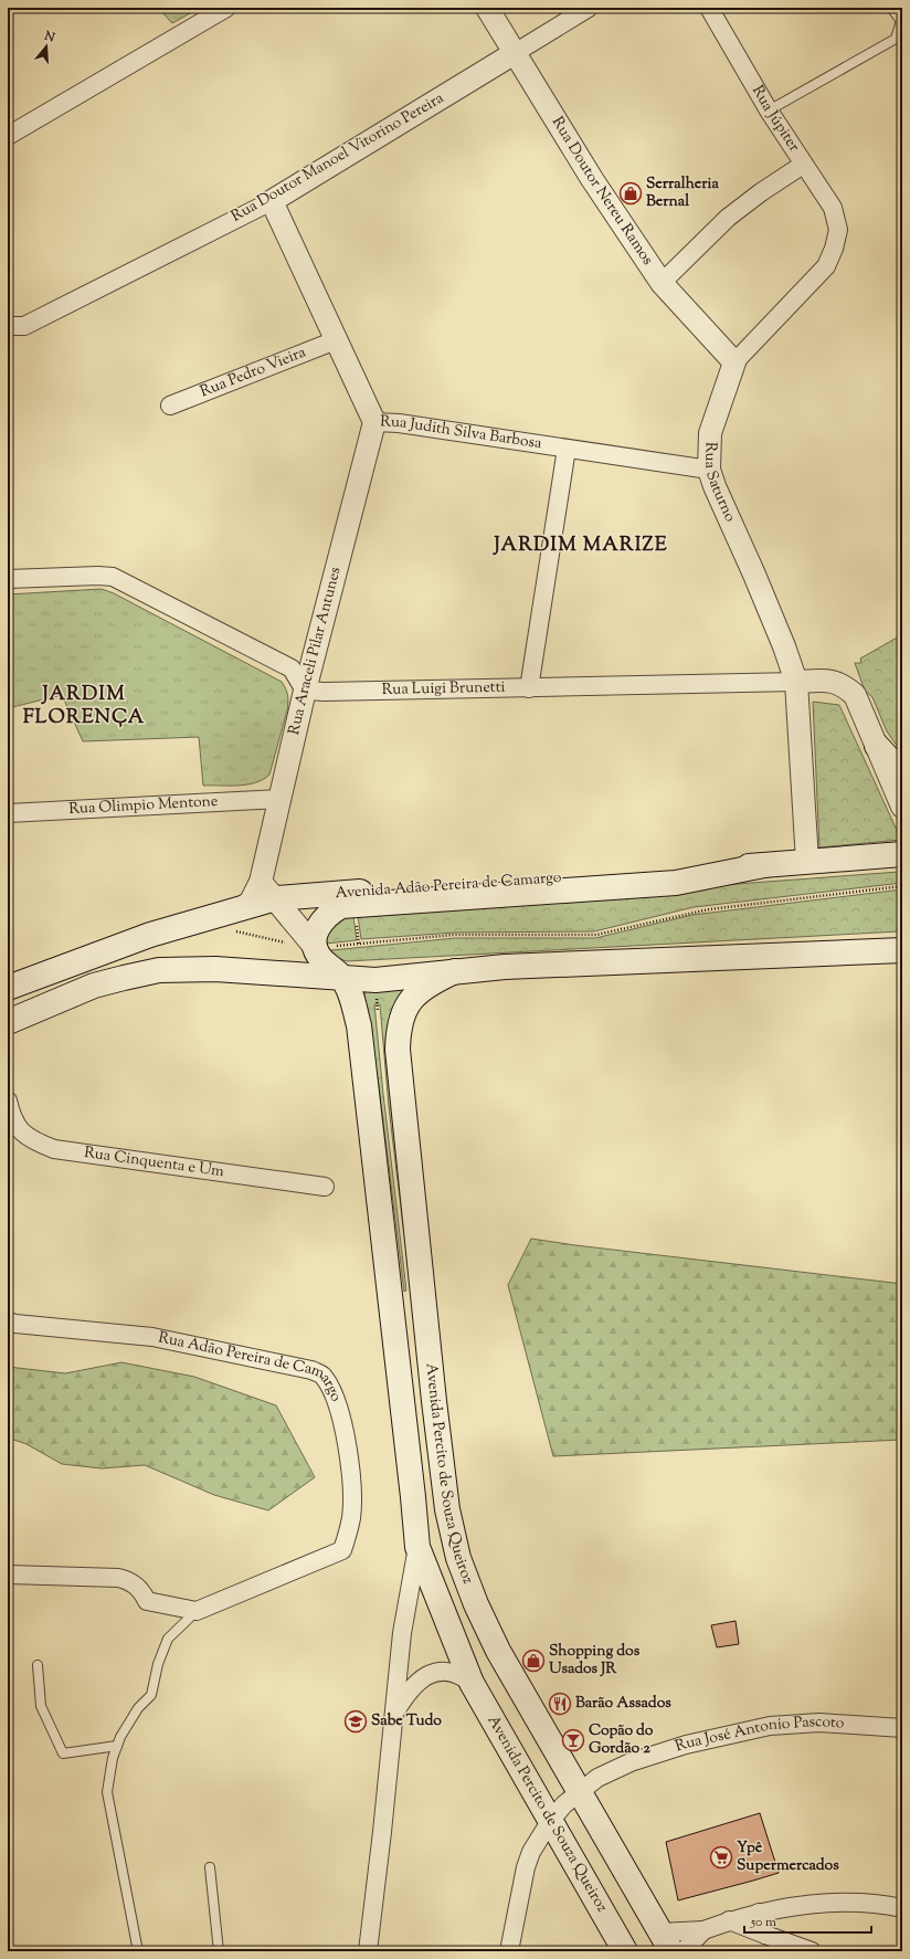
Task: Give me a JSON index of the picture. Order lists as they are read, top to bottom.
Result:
{
  "streets": {
    "main road": ["Avenida Adão Pereira de Camargo", "Avenida Percito de Souza Queiroz"],
    "street": [
      "Rua Júpiter",
      "Rua Doutor Manoel Vitorino Pereira",
      "Rua Doutor Nereu Ramos",
      "Rua Pedro Vieira",
      "Rua Judith Silva Barbosa",
      "Rua Saturno",
      "Rua Araceli Pilar Antunes",
      "Rua Luigi Brunetti",
      "Rua Olimpio Mentone",
      "Rua Cinquenta e Um",
      "Rua Adão Pereira de Camargo",
      "Rua José Antonio Pascoto"
    ]
  },
  "crossings": [
    ["Rua Júpiter", "Rua Saturno"],
    ["Rua Doutor Manoel Vitorino Pereira", "Rua Doutor Nereu Ramos"],
    ["Rua Doutor Manoel Vitorino Pereira", "Rua Judith Silva Barbosa"],
    ["Rua Doutor Nereu Ramos", "Rua Saturno"],
    ["Rua Pedro Vieira", "Rua Judith Silva Barbosa"],
    ["Rua Judith Silva Barbosa", "Rua Saturno"],
    ["Rua Judith Silva Barbosa", "Rua Araceli Pilar Antunes"],
    ["Rua Saturno", "Rua Luigi Brunetti"],
    ["Rua Saturno", "Avenida Adão Pereira de Camargo"],
    ["Rua Araceli Pilar Antunes", "Rua Luigi Brunetti"],
    ["Rua Araceli Pilar Antunes", "Rua Olimpio Mentone"],
    ["Rua Araceli Pilar Antunes", "Avenida Adão Pereira de Camargo"],
    ["Avenida Percito de Souza Queiroz", "Rua José Antonio Pascoto"]
  ],
  "districts": ["JARDIM MARIZE", "JARDIM FLORENÇA"],
  "places": {
    "shop": ["Serralheria Bernal", "Shopping dos Usados JR"],
    "restaurant": ["Barão Assados"],
    "school or university": ["Sabe Tudo"],
    "bar": ["Copão do Gordão 2"],
    "supermarket": ["Ypê Supermercados"]
  },
  "scale_bar": "50 m",
  "north": "top"
}
